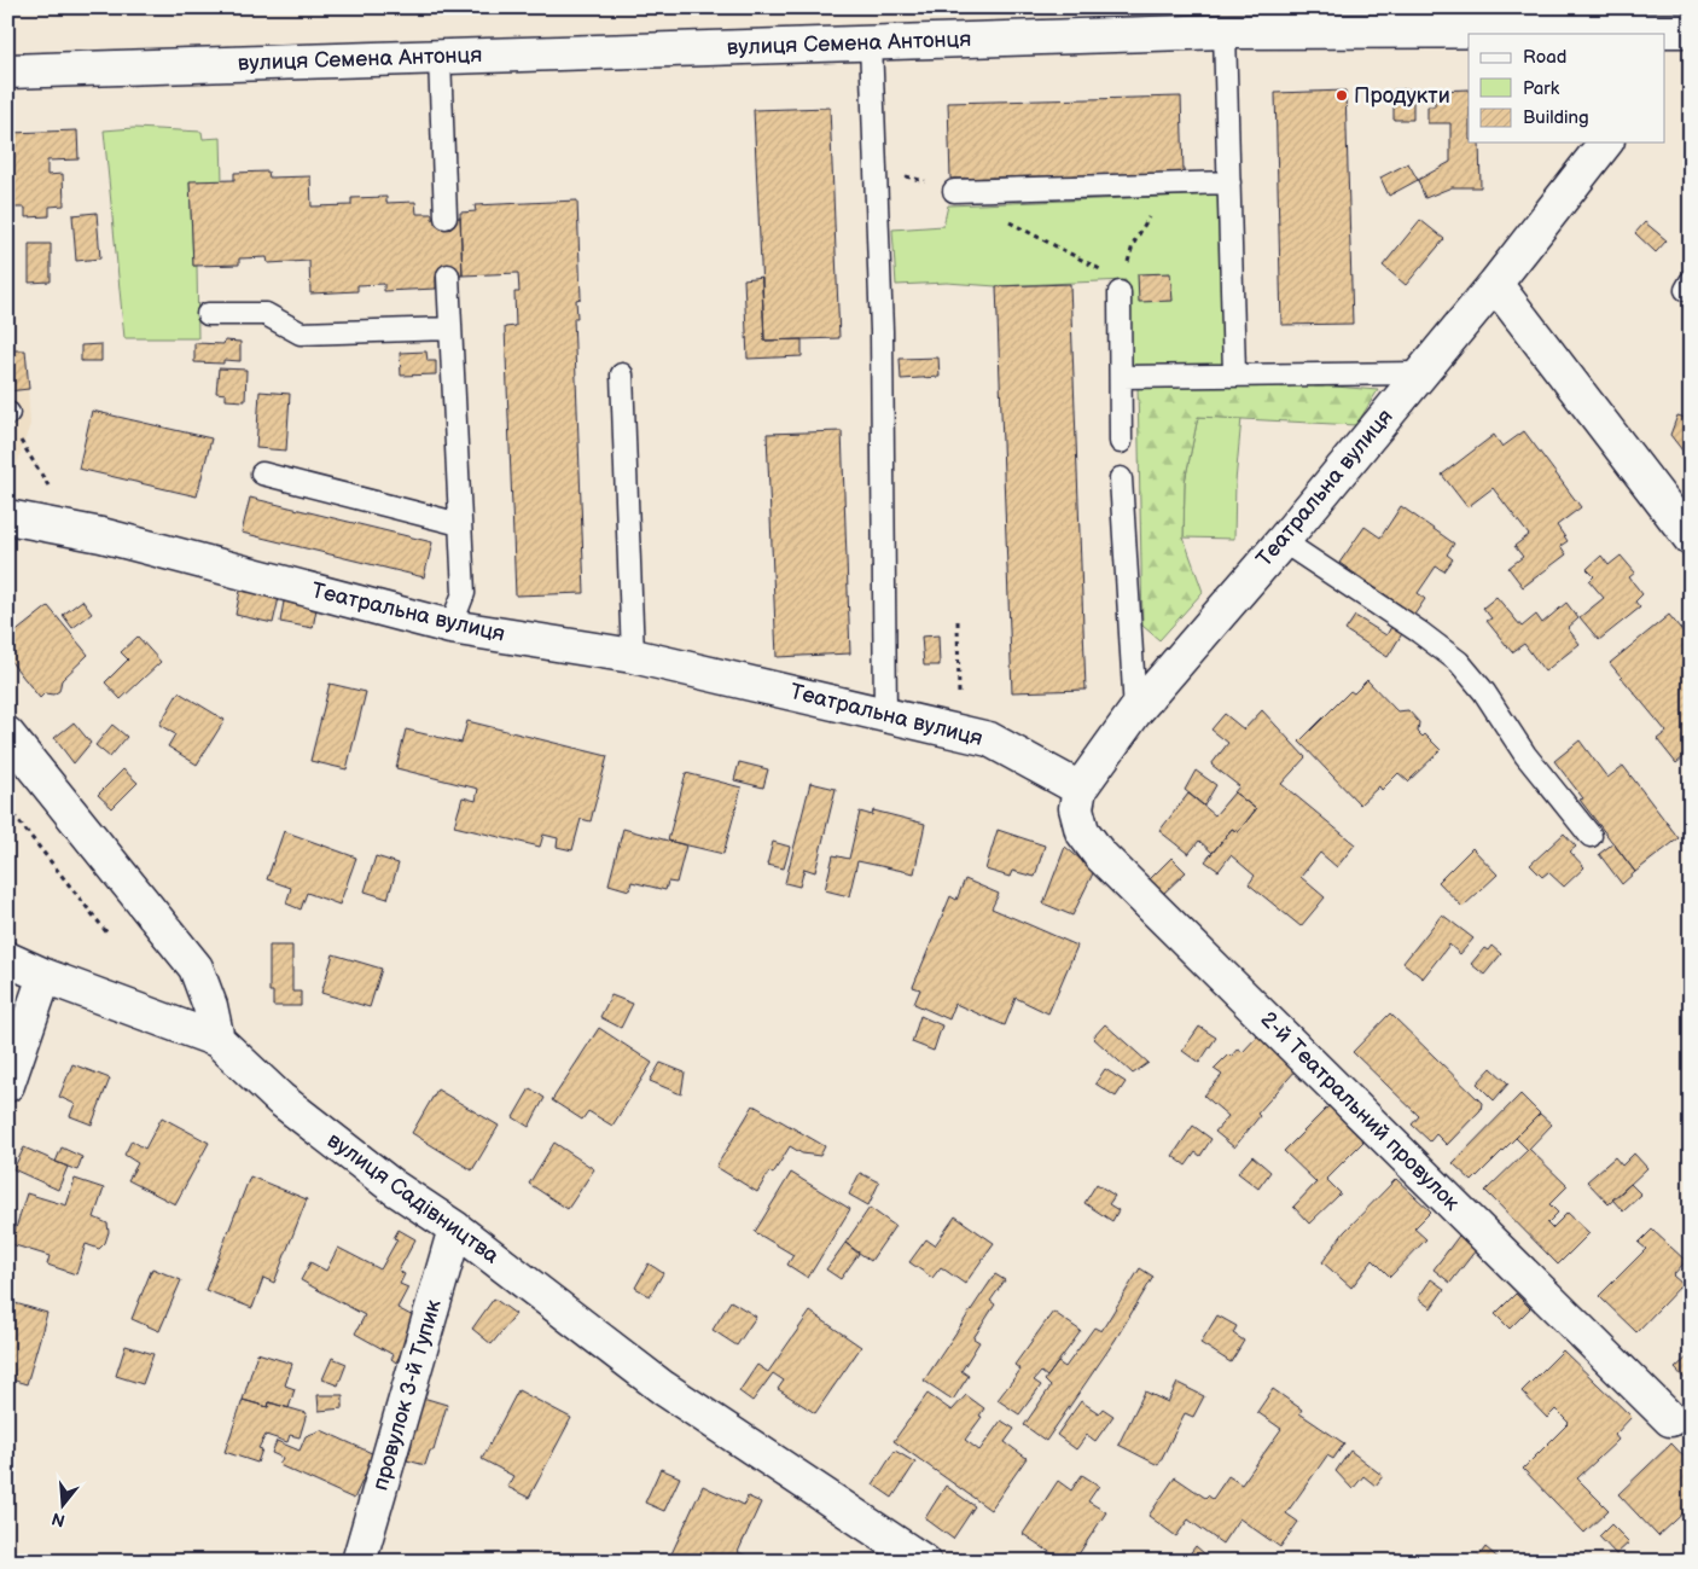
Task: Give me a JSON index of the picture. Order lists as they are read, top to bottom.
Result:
{
  "streets": {
    "street": [
      "вулиця Семена Антонця",
      "Театральна вулиця",
      "2-й Театральний провулок",
      "вулиця Садівництва",
      "провулок 3-й Тупик"
    ]
  },
  "crossings": [
    ["Театральна вулиця", "2-й Театральний провулок"],
    ["вулиця Садівництва", "провулок 3-й Тупик"]
  ],
  "places": ["Продукти"],
  "legend": ["Road", "Park", "Building"],
  "north": "bottom"
}
